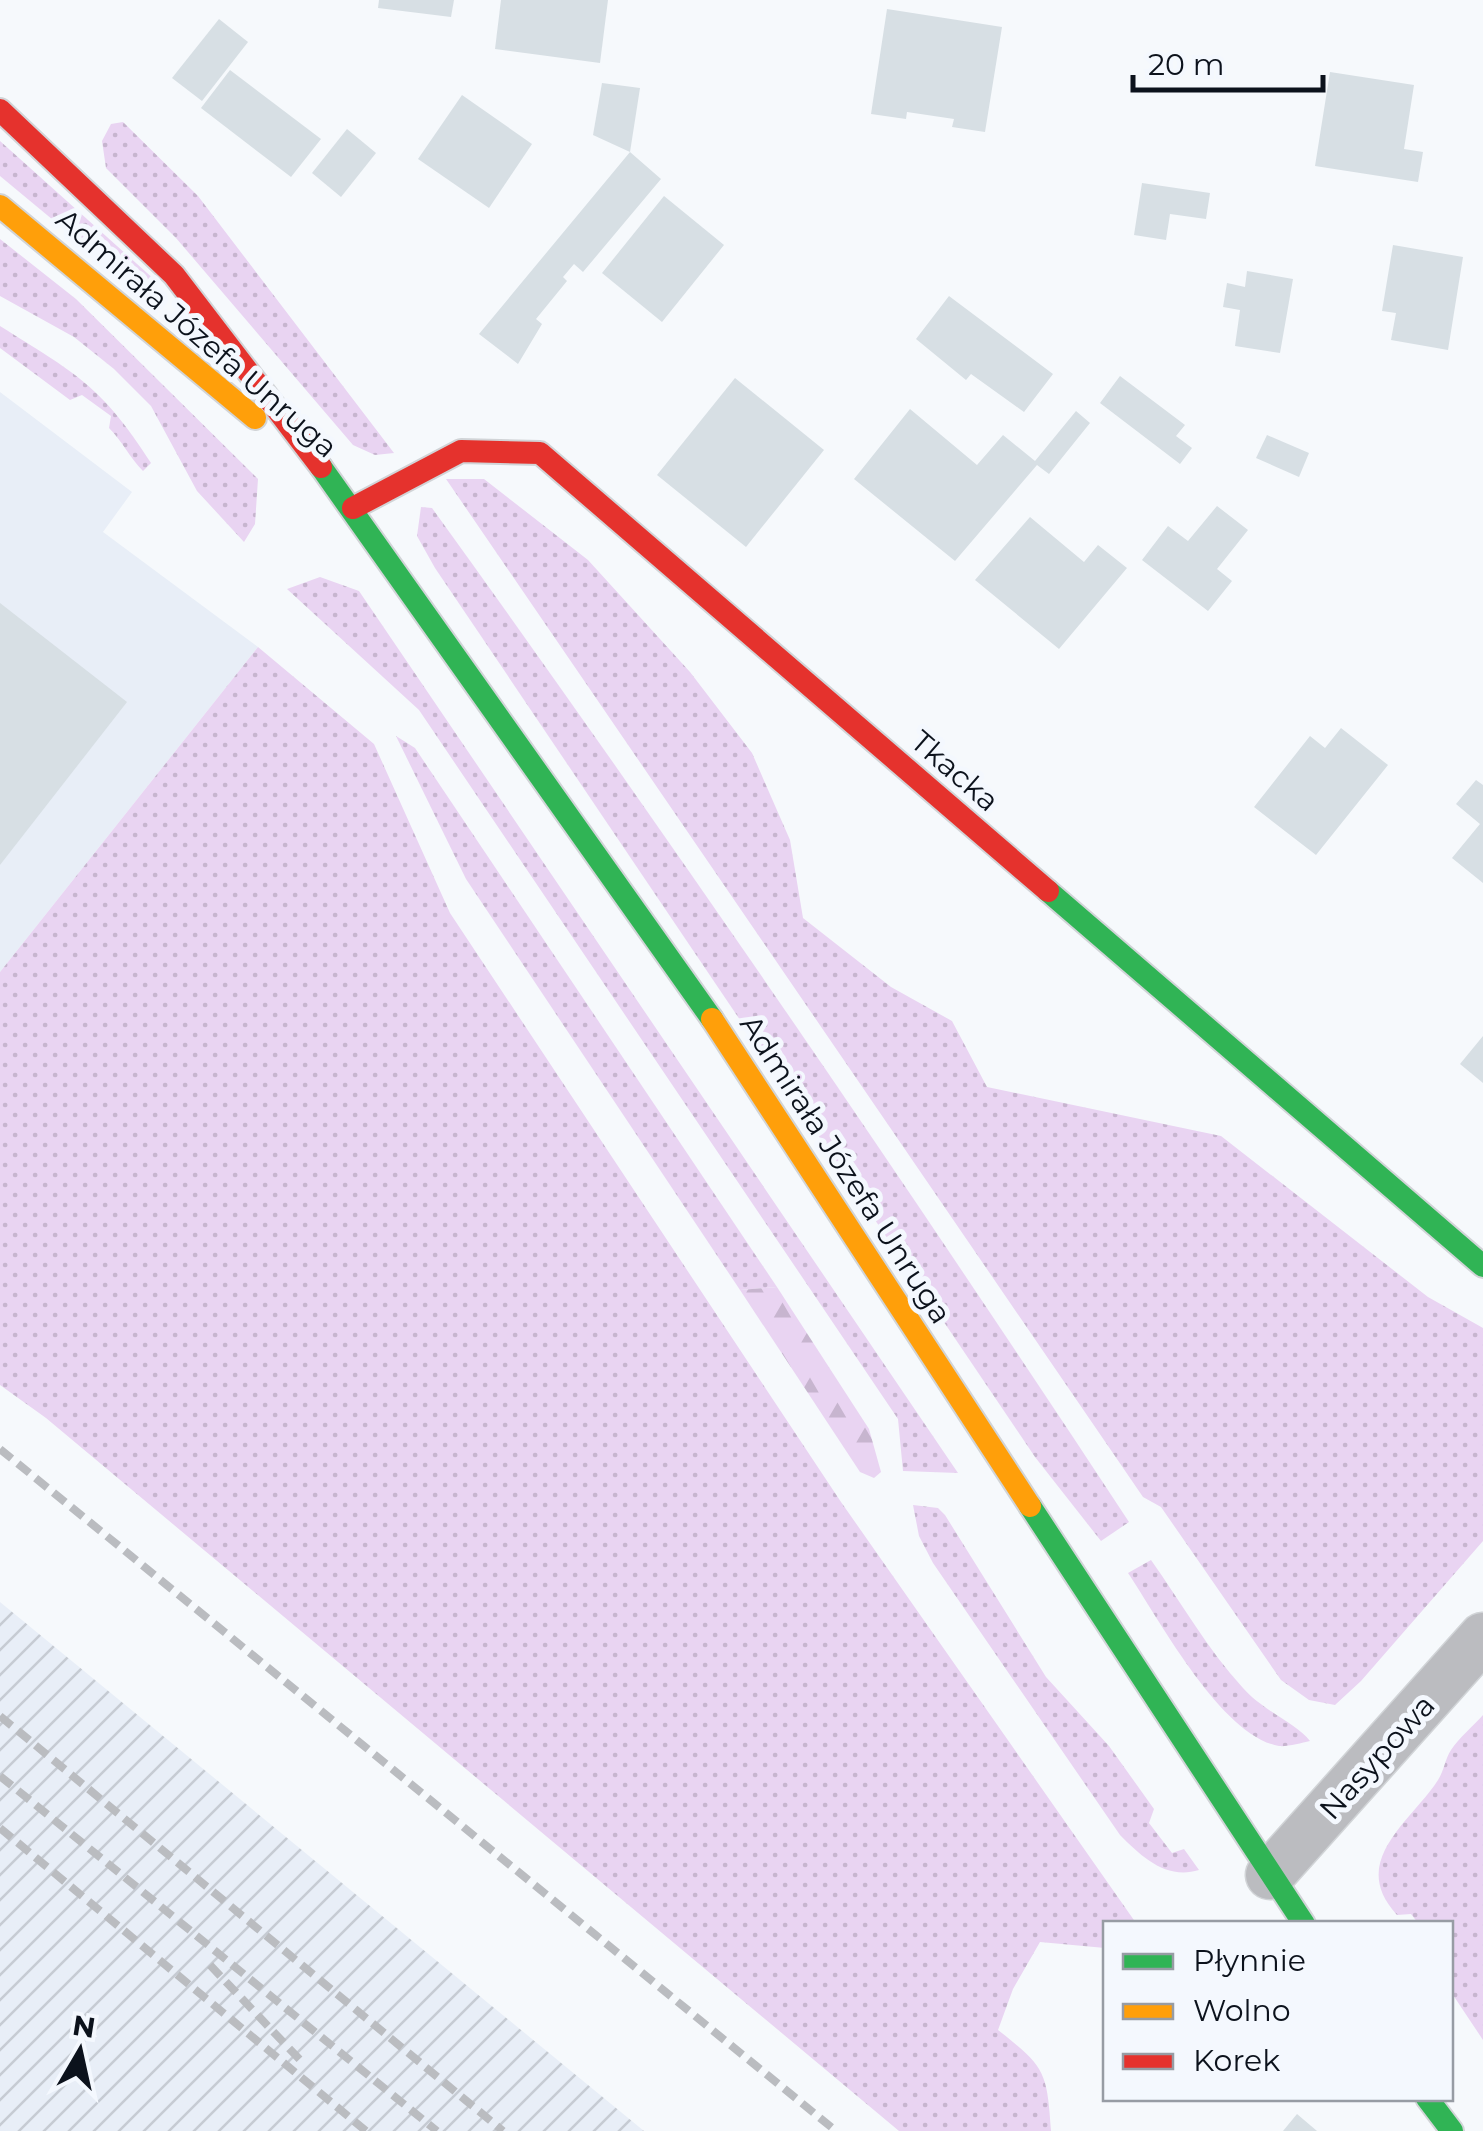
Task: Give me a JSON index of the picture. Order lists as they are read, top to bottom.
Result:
{
  "streets": {
    "street": ["Admirała Józefa Unruga", "Tkacka", "Nasypowa"]
  },
  "crossings": [
    ["Admirała Józefa Unruga", "Tkacka"],
    ["Admirała Józefa Unruga", "Nasypowa"]
  ],
  "legend": ["Płynnie", "Wolno", "Korek"],
  "scale_bar": "20 m",
  "north": "top"
}
